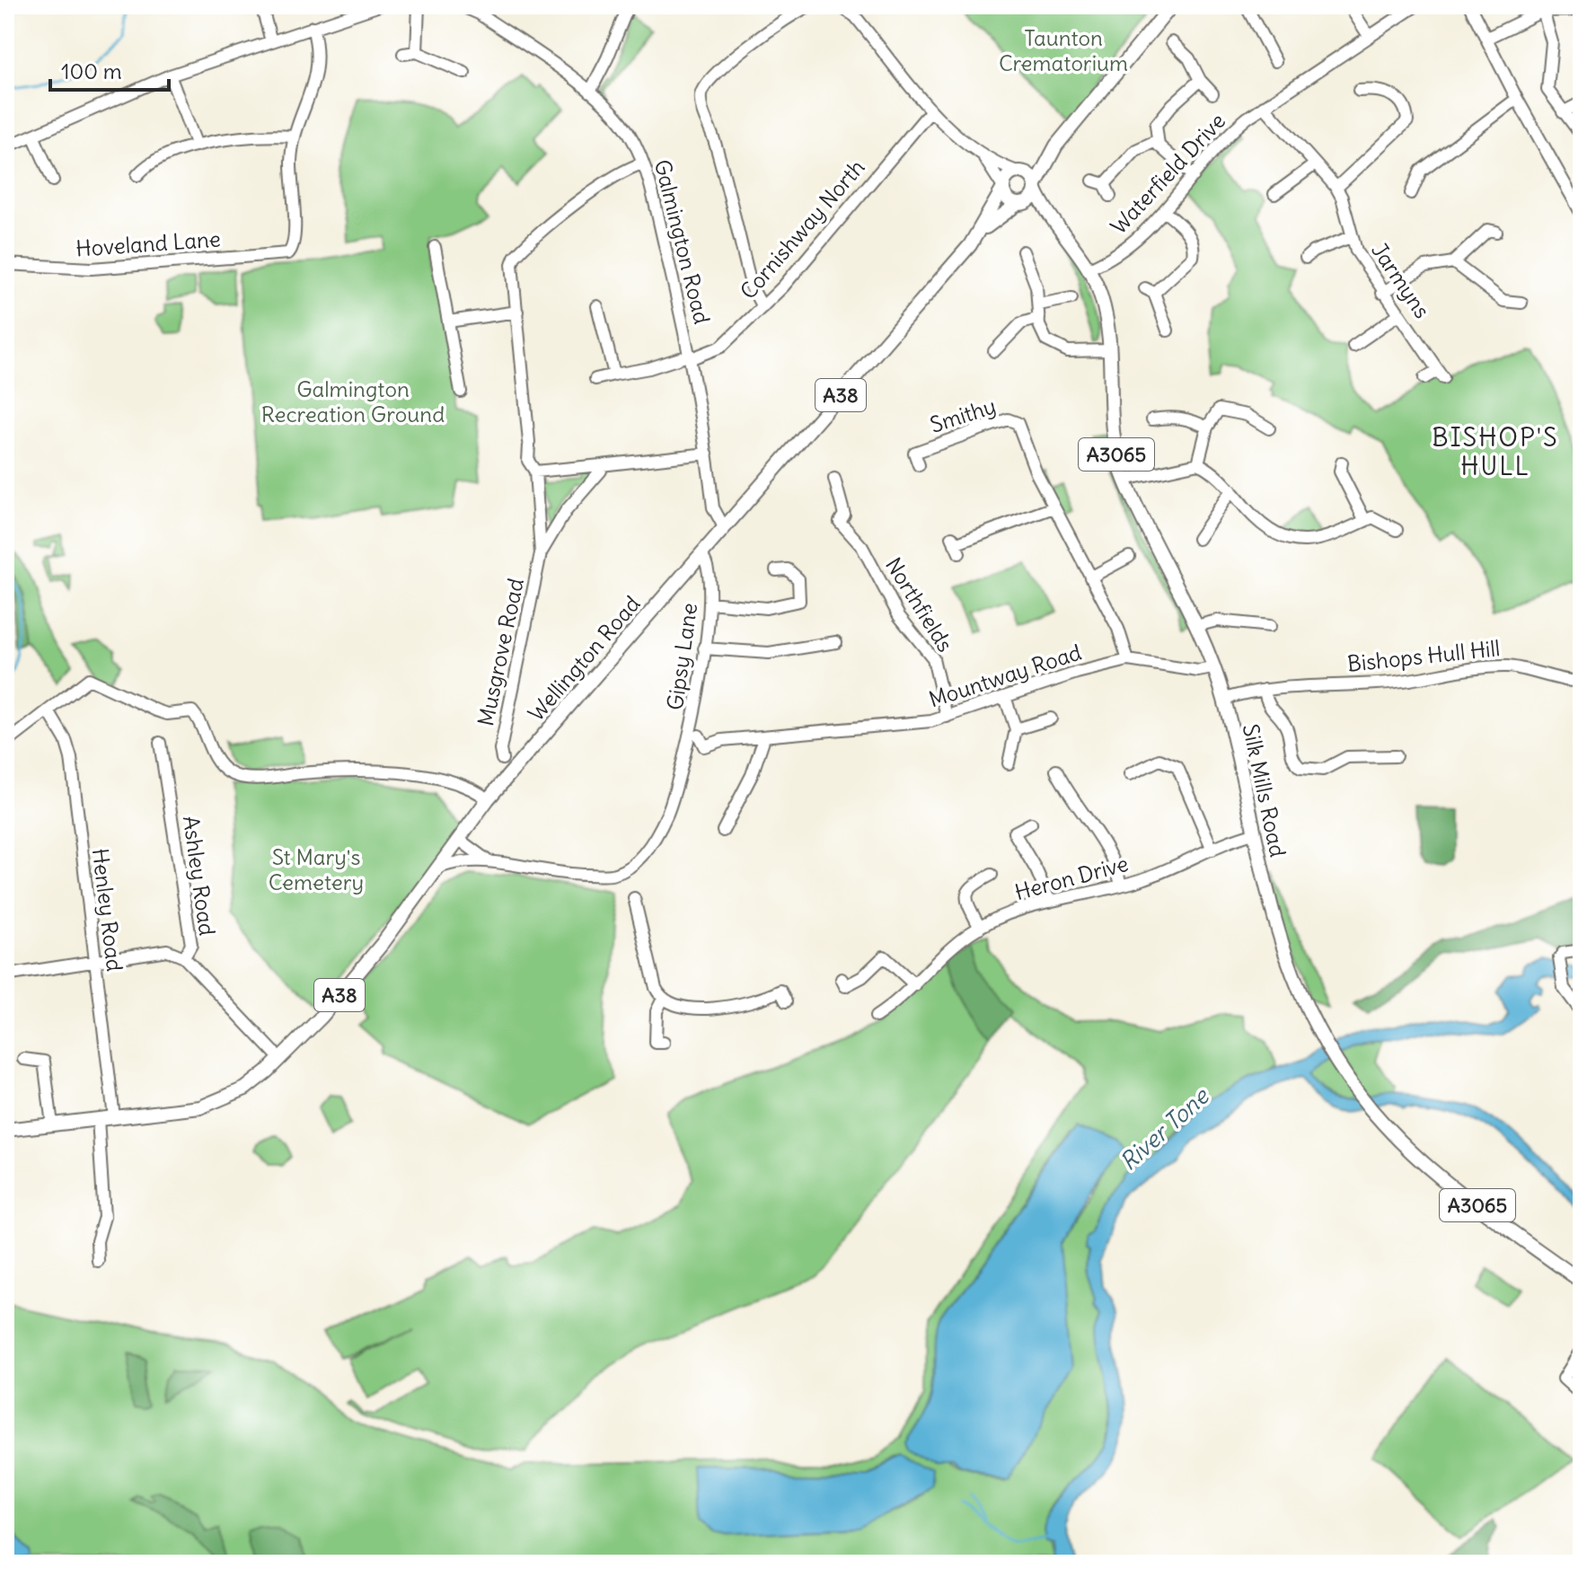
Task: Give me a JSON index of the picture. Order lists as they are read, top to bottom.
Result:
{
  "streets": {
    "main road": [
      "A38",
      "A3065",
      "Wellington Road",
      "Silk Mills Road"
    ],
    "street": [
      "Waterfield Drive",
      "Cornishway North",
      "Galmington Road",
      "Hoveland Lane",
      "Jarmyns",
      "Smithy",
      "Northfields",
      "Musgrove Road",
      "Bishops Hull Hill",
      "Gipsy Lane",
      "Mountway Road",
      "Ashley Road",
      "Heron Drive",
      "Henley Road"
    ]
  },
  "crossings": [
    ["Waterfield Drive", "Jarmyns"],
    ["Waterfield Drive", "Silk Mills Road"],
    ["Cornishway North", "Galmington Road"],
    ["Galmington Road", "A38"],
    ["Galmington Road", "Musgrove Road"],
    ["A38", "Gipsy Lane"],
    ["A38", "Wellington Road"],
    ["A38", "Silk Mills Road"],
    ["A38", "Ashley Road"],
    ["A38", "Henley Road"],
    ["Smithy", "Mountway Road"],
    ["Northfields", "Mountway Road"],
    ["Bishops Hull Hill", "Silk Mills Road"],
    ["Gipsy Lane", "Wellington Road"],
    ["Mountway Road", "Silk Mills Road"],
    ["Silk Mills Road", "Heron Drive"]
  ],
  "districts": ["BISHOP'S HULL"],
  "water": ["River Tone"],
  "parks": ["Taunton Crematorium", "Galmington Recreation Ground", "St Mary's Cemetery"],
  "scale_bar": "100 m"
}
